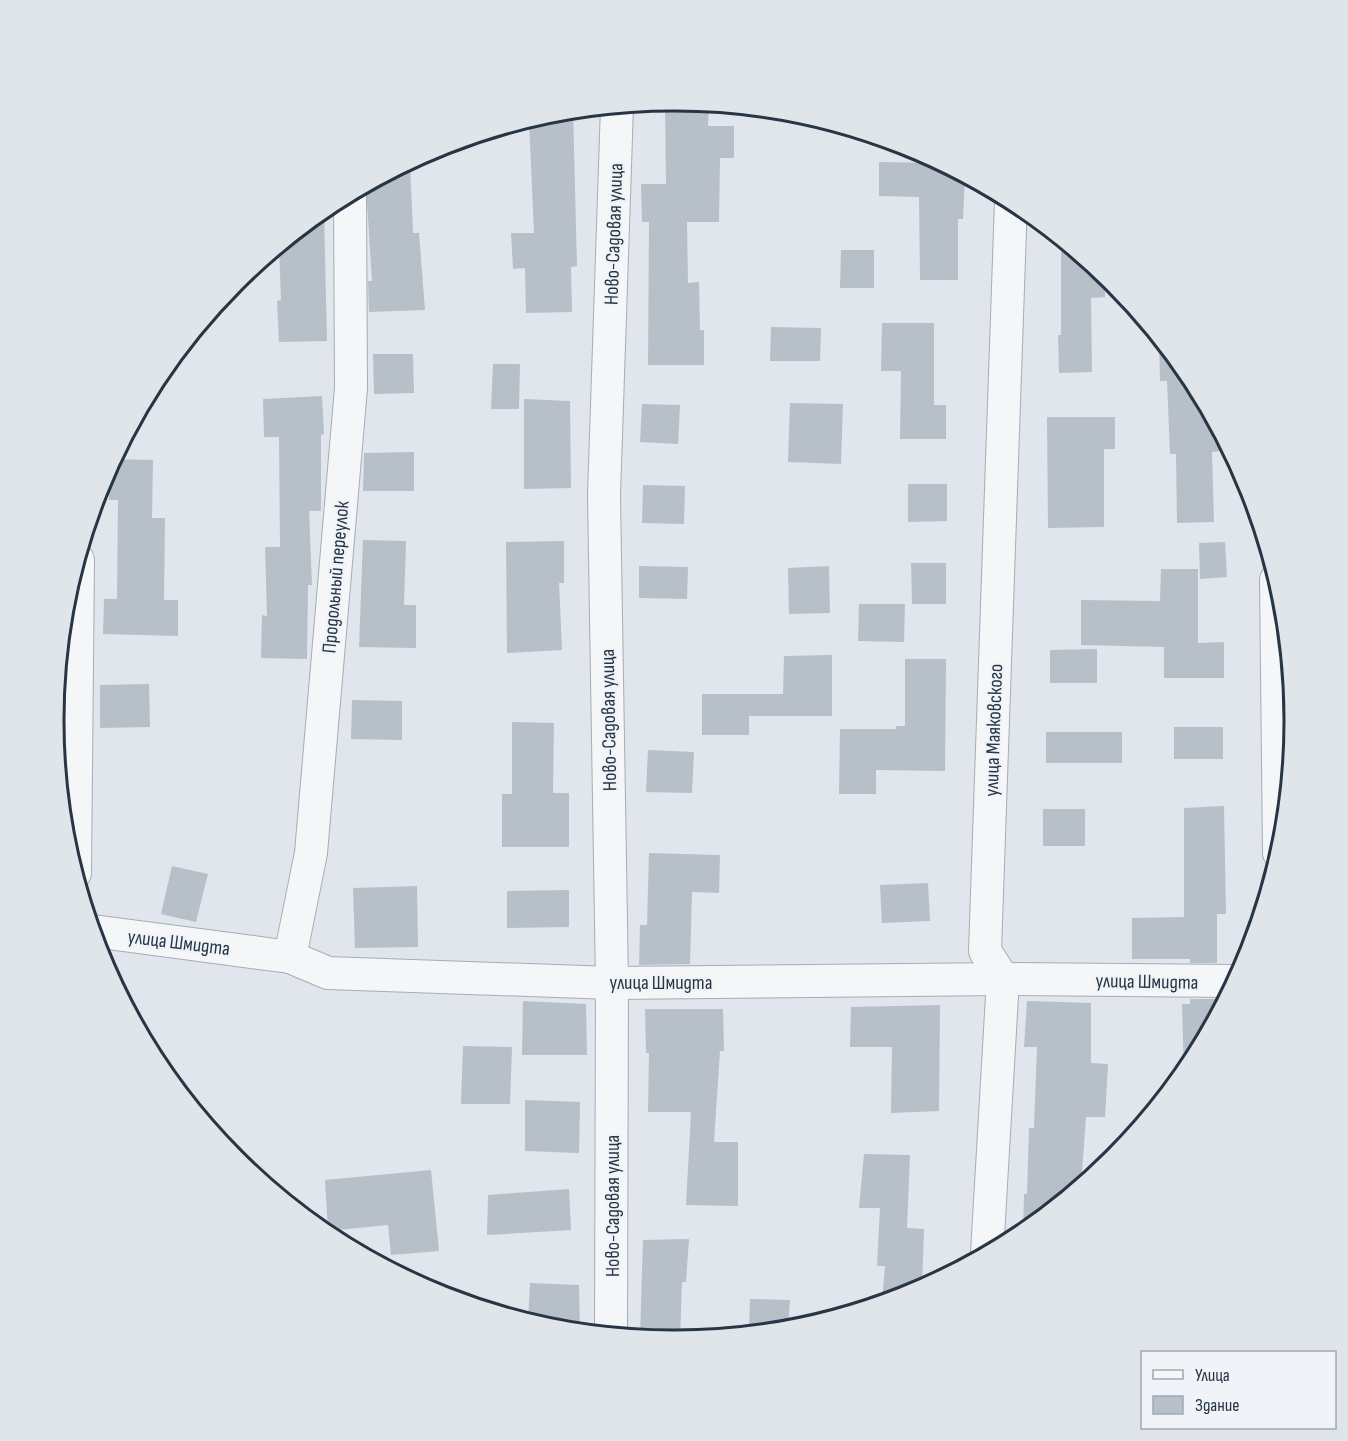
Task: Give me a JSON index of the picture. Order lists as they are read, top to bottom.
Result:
{
  "streets": {
    "street": [
      "Ново-Садовая улица",
      "Продольный переулок",
      "улица Маяковского",
      "улица Шмидта"
    ]
  },
  "crossings": [
    ["Ново-Садовая улица", "улица Шмидта"],
    ["Продольный переулок", "улица Шмидта"],
    ["улица Маяковского", "улица Шмидта"]
  ],
  "legend": ["Улица", "Здание"]
}
